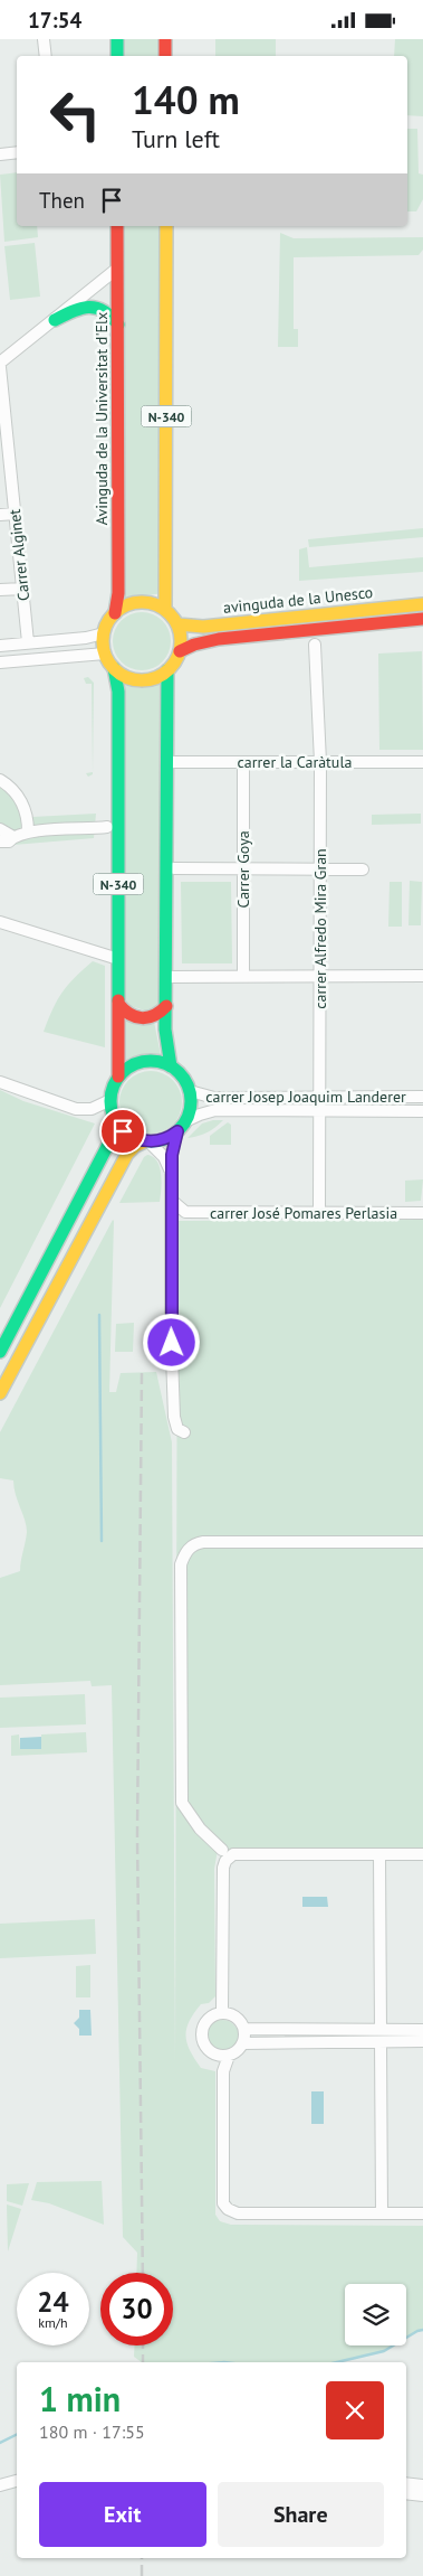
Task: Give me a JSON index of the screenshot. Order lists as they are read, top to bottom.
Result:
{
  "streets": {
    "main road": ["N-340", "Avinguda de la Universitat d'Elx", "avinguda de la Unesco"],
    "street": [
      "Carrer Alginet",
      "carrer la Caràtula",
      "Carrer Goya",
      "carrer Alfredo Mira Gran",
      "carrer Josep Joaquim Landerer",
      "carrer José Pomares Perlasia"
    ]
  },
  "crossings": [
    ["N-340", "Avinguda de la Universitat d'Elx"],
    ["N-340", "avinguda de la Unesco"],
    ["N-340", "carrer la Caràtula"],
    ["N-340", "carrer Josep Joaquim Landerer"],
    ["Avinguda de la Universitat d'Elx", "avinguda de la Unesco"],
    ["carrer la Caràtula", "Carrer Goya"],
    ["carrer la Caràtula", "carrer Alfredo Mira Gran"],
    ["carrer Alfredo Mira Gran", "carrer Josep Joaquim Landerer"],
    ["carrer Alfredo Mira Gran", "carrer José Pomares Perlasia"]
  ],
  "page": {
    "status": "17:54",
    "turn": ["140 m", "Turn left"],
    "then": "Then",
    "speed": "24 km/h",
    "limit": "30",
    "heading": ["1 min", "180 m · 17:55"],
    "buttons": ["Exit", "Share"]
  }
}
